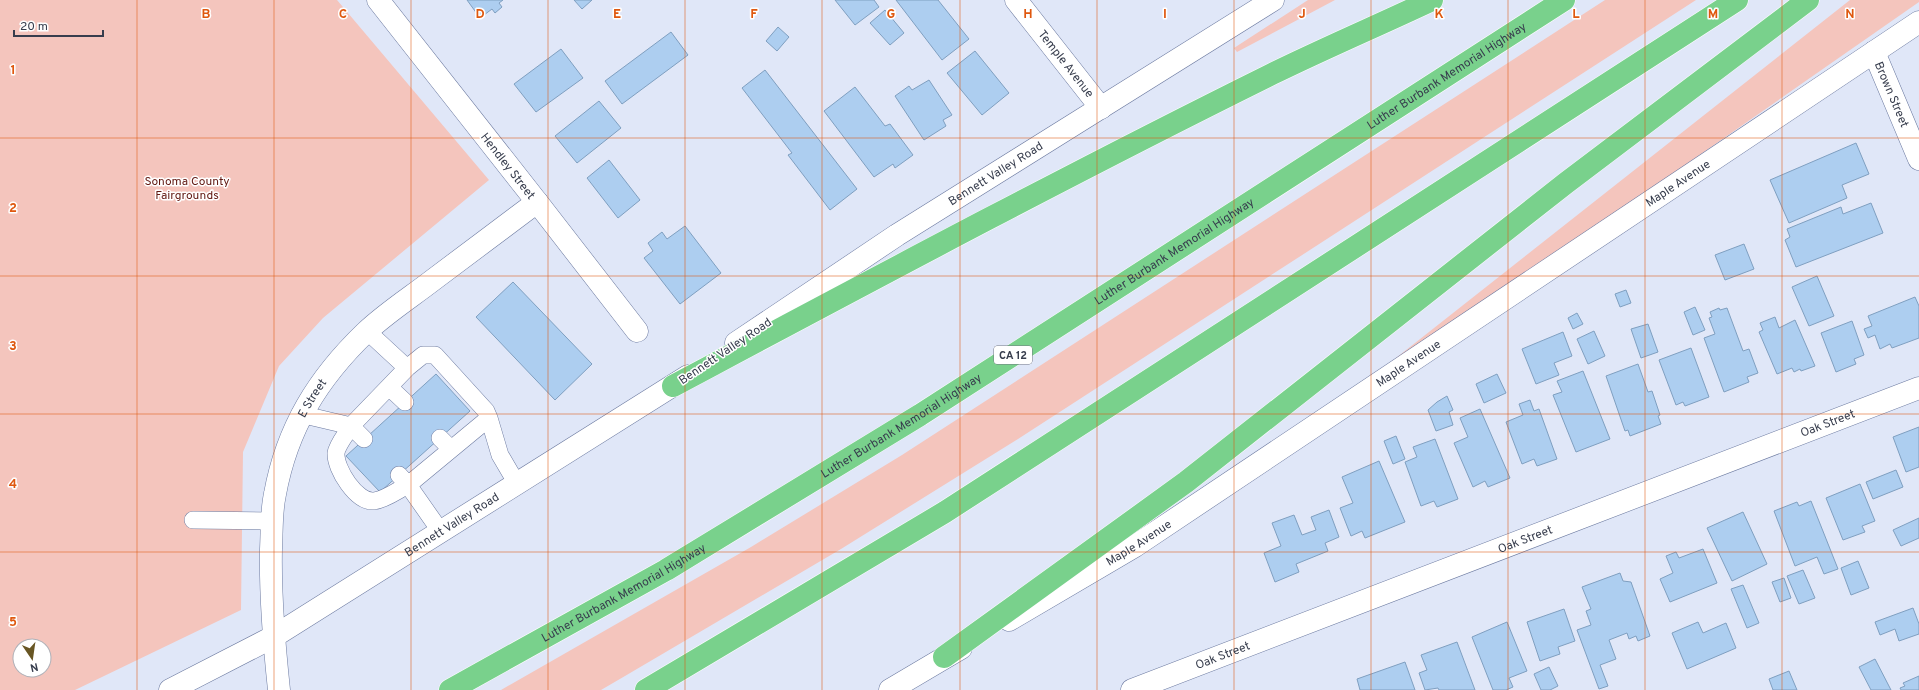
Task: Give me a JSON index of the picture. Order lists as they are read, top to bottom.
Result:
{
  "streets": {
    "highway": ["Luther Burbank Memorial Highway", "CA 12"],
    "main road": [
      "Temple Avenue",
      "Brown Street",
      "Hendley Street",
      "Bennett Valley Road",
      "Maple Avenue",
      "E Street",
      "Oak Street"
    ]
  },
  "crossings": [
    ["Temple Avenue", "Bennett Valley Road"],
    ["Brown Street", "Maple Avenue"],
    ["Hendley Street", "E Street"],
    ["Bennett Valley Road", "E Street"]
  ],
  "parks": ["Sonoma County Fairgrounds"],
  "scale_bar": "20 m",
  "north": "bottom",
  "grid": {
    "columns": [
      "B",
      "C",
      "D",
      "E",
      "F",
      "G",
      "H",
      "I",
      "J",
      "K",
      "L",
      "M",
      "N"
    ],
    "rows": [
      "1",
      "2",
      "3",
      "4",
      "5"
    ]
  }
}
